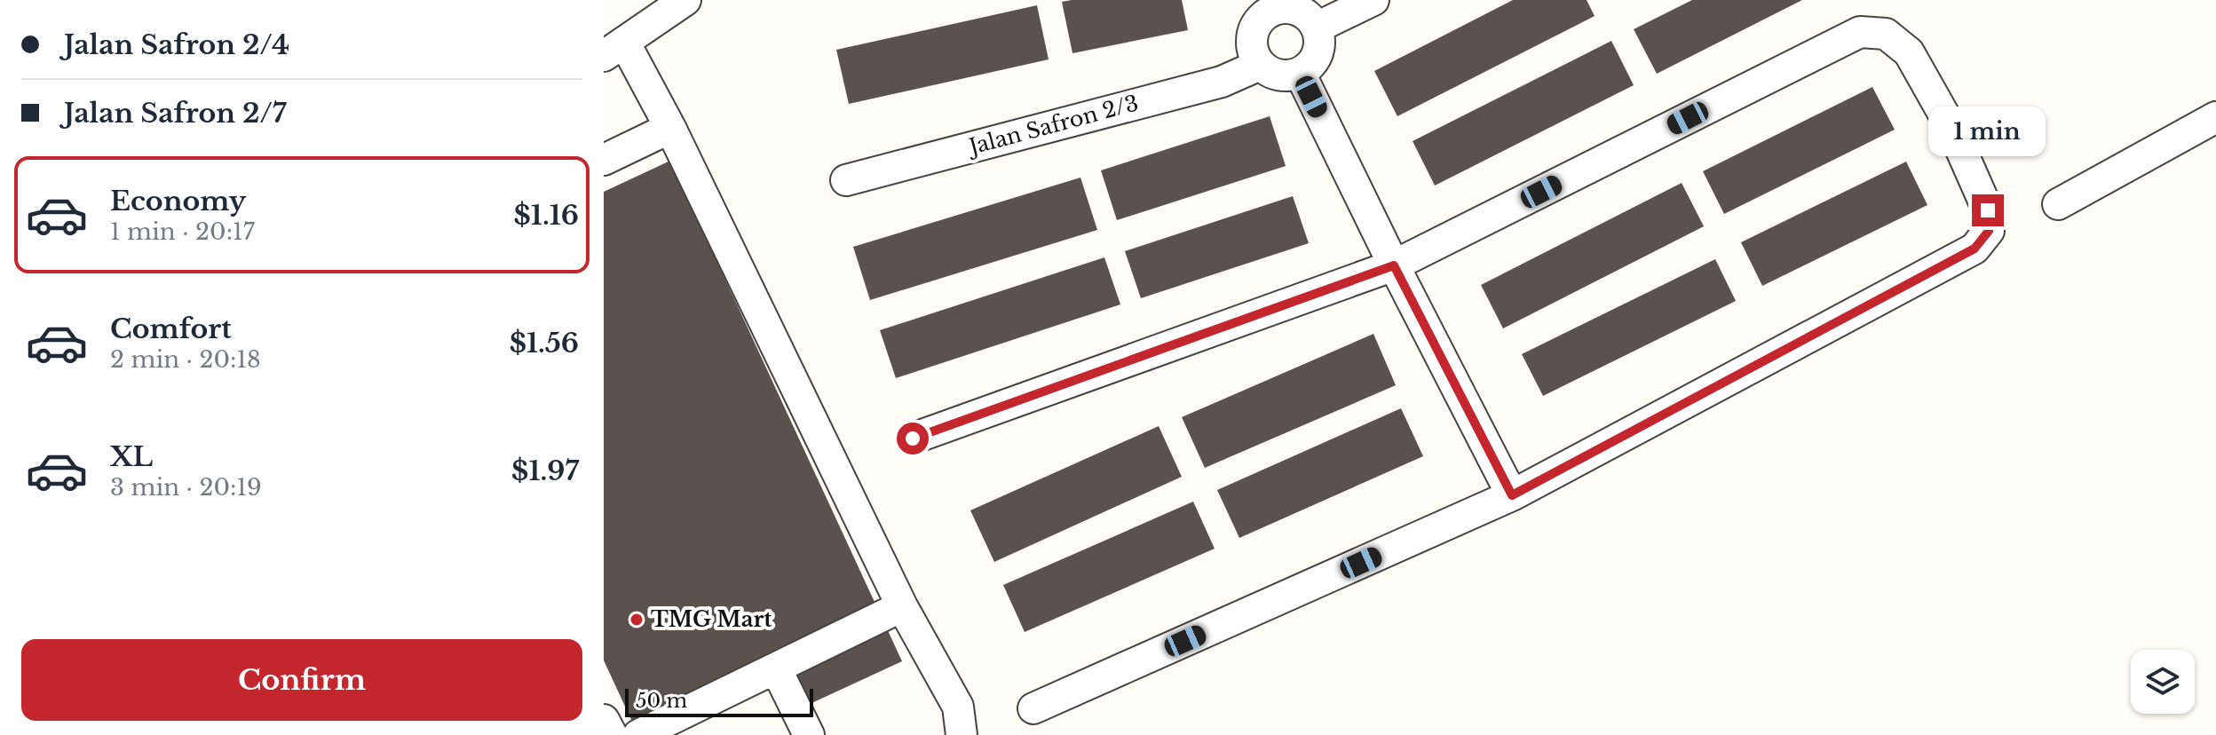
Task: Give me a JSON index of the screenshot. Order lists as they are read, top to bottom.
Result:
{
  "streets": {
    "street": ["Jalan Safron 2/3"]
  },
  "places": ["TMG Mart"],
  "scale_bar": "50 m",
  "page": {
    "banner": ["Jalan Safron 2/4", "Jalan Safron 2/7"],
    "bubble": "1 min",
    "list": [
      {
        "name": "Economy",
        "note": "1 min · 20:17",
        "value": "$1.16"
      },
      {
        "name": "Comfort",
        "note": "2 min · 20:18",
        "value": "$1.56"
      },
      {
        "name": "XL",
        "note": "3 min · 20:19",
        "value": "$1.97"
      }
    ],
    "buttons": "Confirm",
    "scale": "50 m"
  }
}
